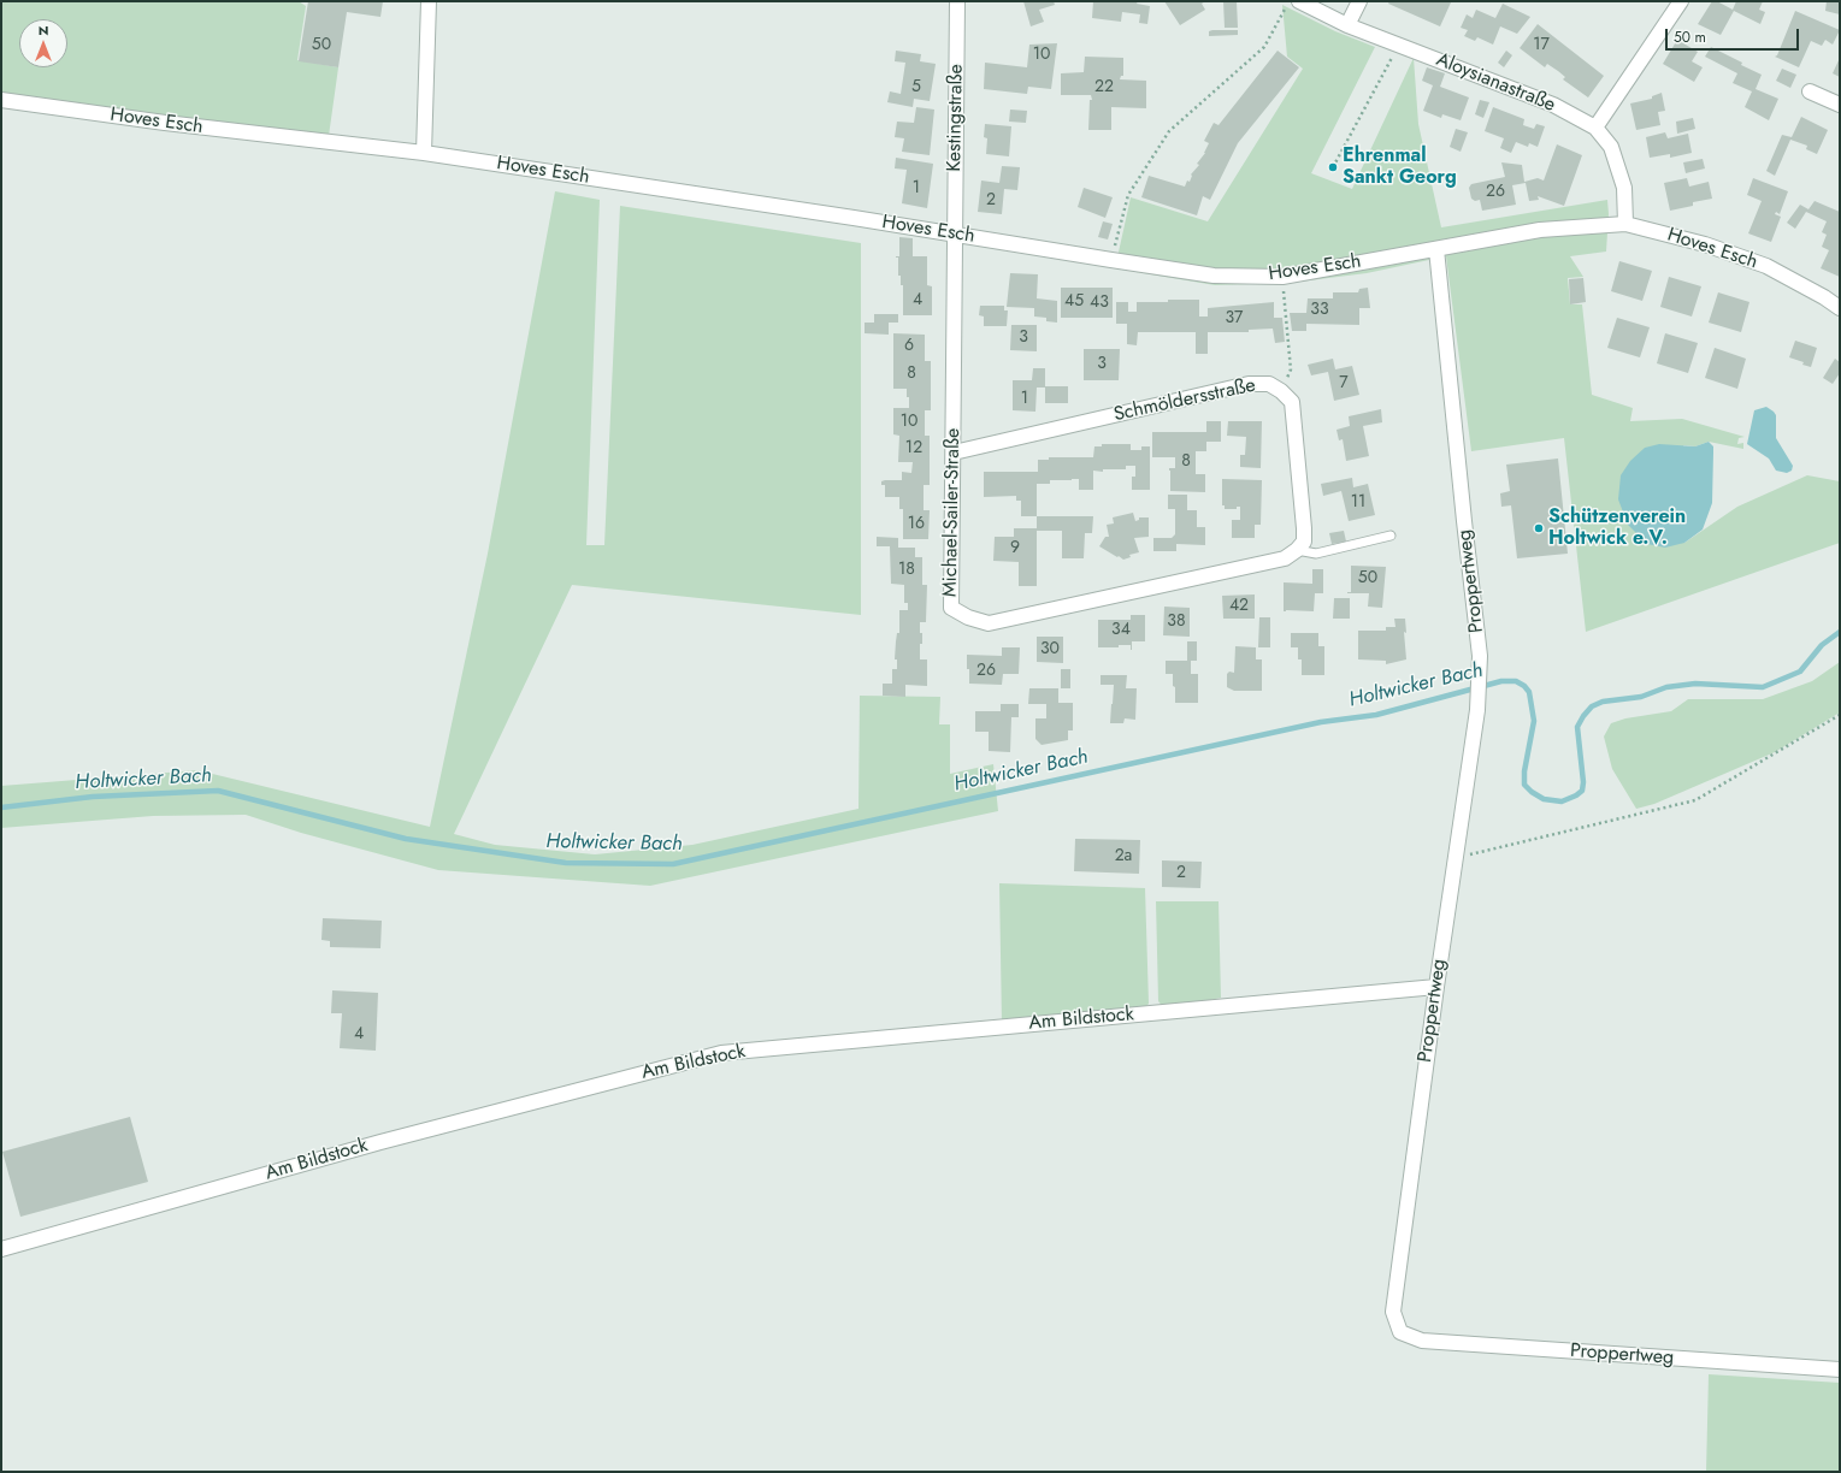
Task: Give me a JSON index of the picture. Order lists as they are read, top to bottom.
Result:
{
  "streets": {
    "street": [
      "Aloysianastraße",
      "Kestingstraße",
      "Hoves Esch",
      "Schmöldersstraße",
      "Michael-Sailer-Straße",
      "Proppertweg",
      "Am Bildstock"
    ]
  },
  "crossings": [
    ["Aloysianastraße", "Hoves Esch"],
    ["Kestingstraße", "Hoves Esch"],
    ["Kestingstraße", "Michael-Sailer-Straße"],
    ["Hoves Esch", "Michael-Sailer-Straße"],
    ["Hoves Esch", "Proppertweg"],
    ["Schmöldersstraße", "Michael-Sailer-Straße"],
    ["Proppertweg", "Am Bildstock"]
  ],
  "water": ["Holtwicker Bach"],
  "places": ["Ehrenmal Sankt Georg", "Schützenverein Holtwick e.V."],
  "house_numbers": [
    "50",
    "17",
    "10",
    "5",
    "22",
    "1",
    "26",
    "2",
    "4",
    "45",
    "43",
    "33",
    "37",
    "3",
    "6",
    "3",
    "8",
    "7",
    "1",
    "10",
    "12",
    "8",
    "11",
    "16",
    "9",
    "18",
    "50",
    "42",
    "38",
    "34",
    "30",
    "26",
    "2a",
    "2",
    "4"
  ],
  "scale_bar": "50 m",
  "north": "top"
}
